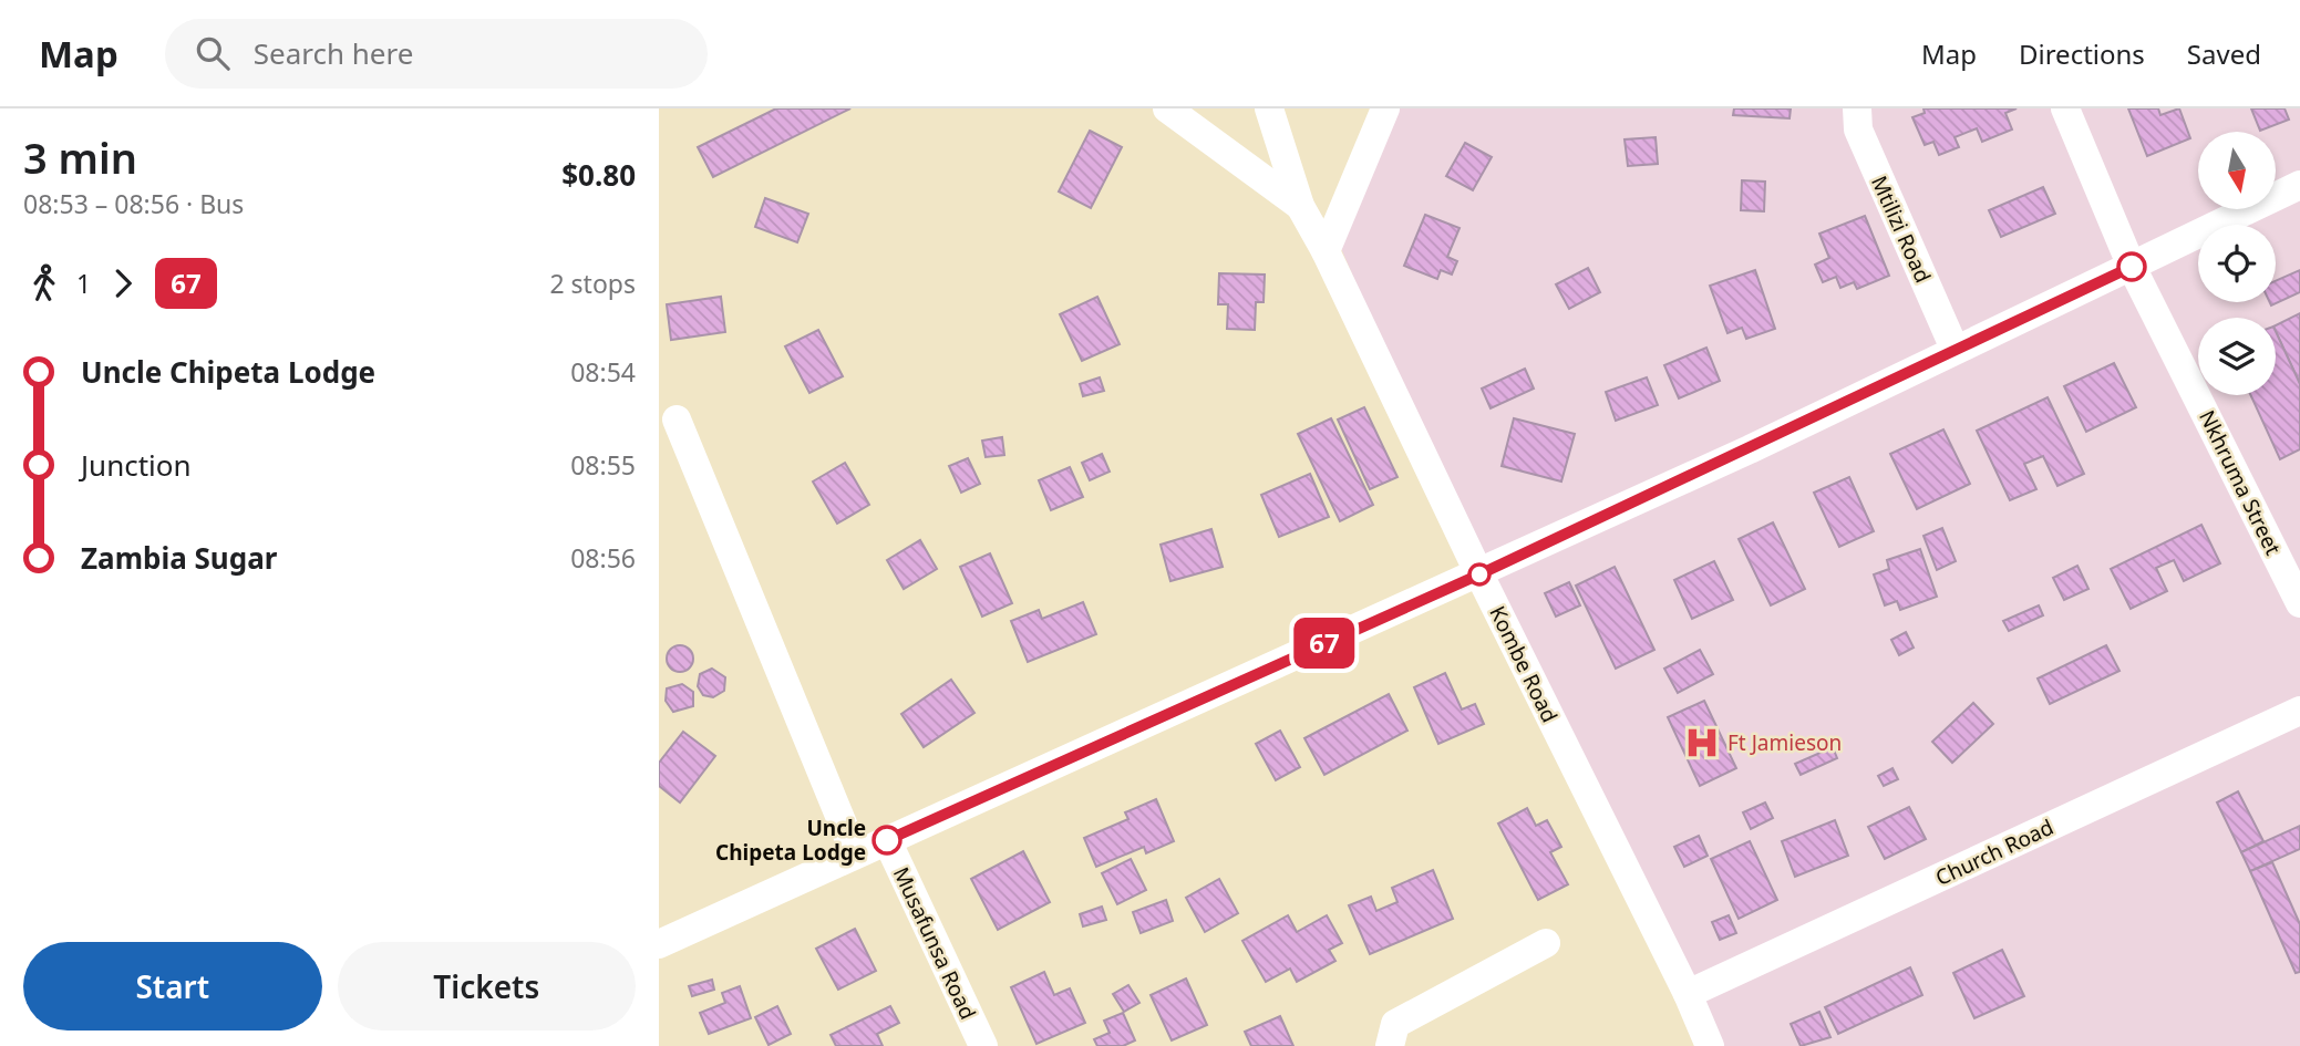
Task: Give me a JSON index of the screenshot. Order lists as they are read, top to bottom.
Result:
{
  "streets": {
    "street": [
      "Mtilizi Road",
      "Nkhruma Street",
      "Kombe Road",
      "Church Road",
      "Musafunsa Road"
    ]
  },
  "crossings": [
    ["Kombe Road", "Church Road"]
  ],
  "places": {
    "hospital": ["Ft Jamieson"],
    "other": ["Uncle Chipeta Lodge"]
  },
  "lines": ["bus line 67"],
  "north": "bottom",
  "page": {
    "header": "Map",
    "search": "Search here",
    "nav": ["Map", "Directions", "Saved"],
    "heading": ["3 min", "08:53 – 08:56 · Bus", "$0.80"],
    "on_map": "67",
    "legs": ["1", "67", "2 stops"],
    "list": [
      {
        "name": "Uncle Chipeta Lodge",
        "value": "08:54"
      },
      {
        "name": "Junction",
        "value": "08:55"
      },
      {
        "name": "Zambia Sugar",
        "value": "08:56"
      }
    ],
    "buttons": ["Start", "Tickets"]
  }
}
